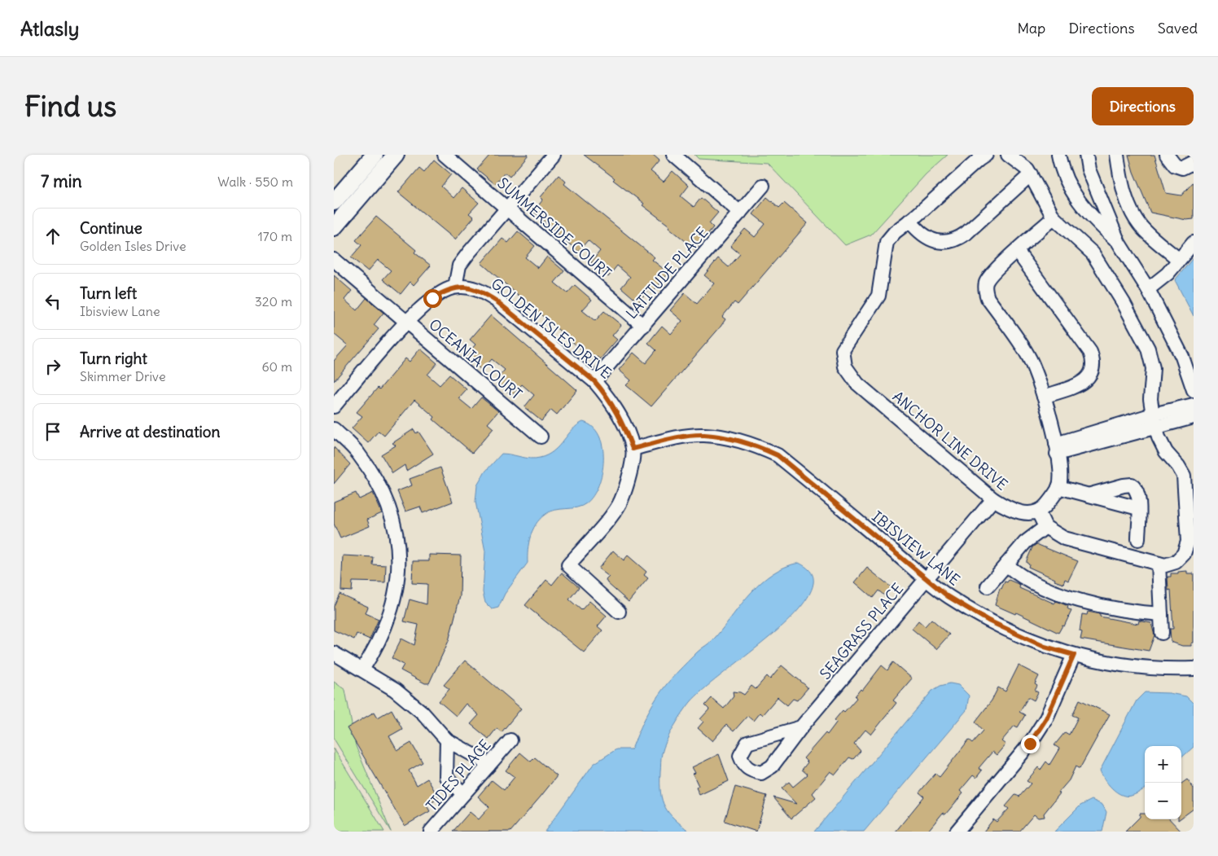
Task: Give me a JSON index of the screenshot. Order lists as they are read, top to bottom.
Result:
{
  "streets": {
    "street": [
      "SUMMERSIDE COURT",
      "LATITUDE PLACE",
      "GOLDEN ISLES DRIVE",
      "OCEANIA COURT",
      "ANCHOR LINE DRIVE",
      "IBISVIEW LANE",
      "SEAGRASS PLACE",
      "TIDES PLACE"
    ]
  },
  "crossings": [
    ["SUMMERSIDE COURT", "LATITUDE PLACE"],
    ["LATITUDE PLACE", "GOLDEN ISLES DRIVE"],
    ["GOLDEN ISLES DRIVE", "IBISVIEW LANE"],
    ["ANCHOR LINE DRIVE", "SEAGRASS PLACE"],
    ["IBISVIEW LANE", "SEAGRASS PLACE"]
  ],
  "page": {
    "header": "Atlasly",
    "nav": ["Map", "Directions", "Saved"],
    "buttons": "Directions",
    "title": "Find us",
    "heading": ["7 min", "Walk · 550 m"],
    "list": [
      ["Continue", "Golden Isles Drive", "170 m"],
      ["Turn left", "Ibisview Lane", "320 m"],
      ["Turn right", "Skimmer Drive", "60 m"],
      "Arrive at destination"
    ],
    "map_buttons": ["+", "−"]
  }
}
